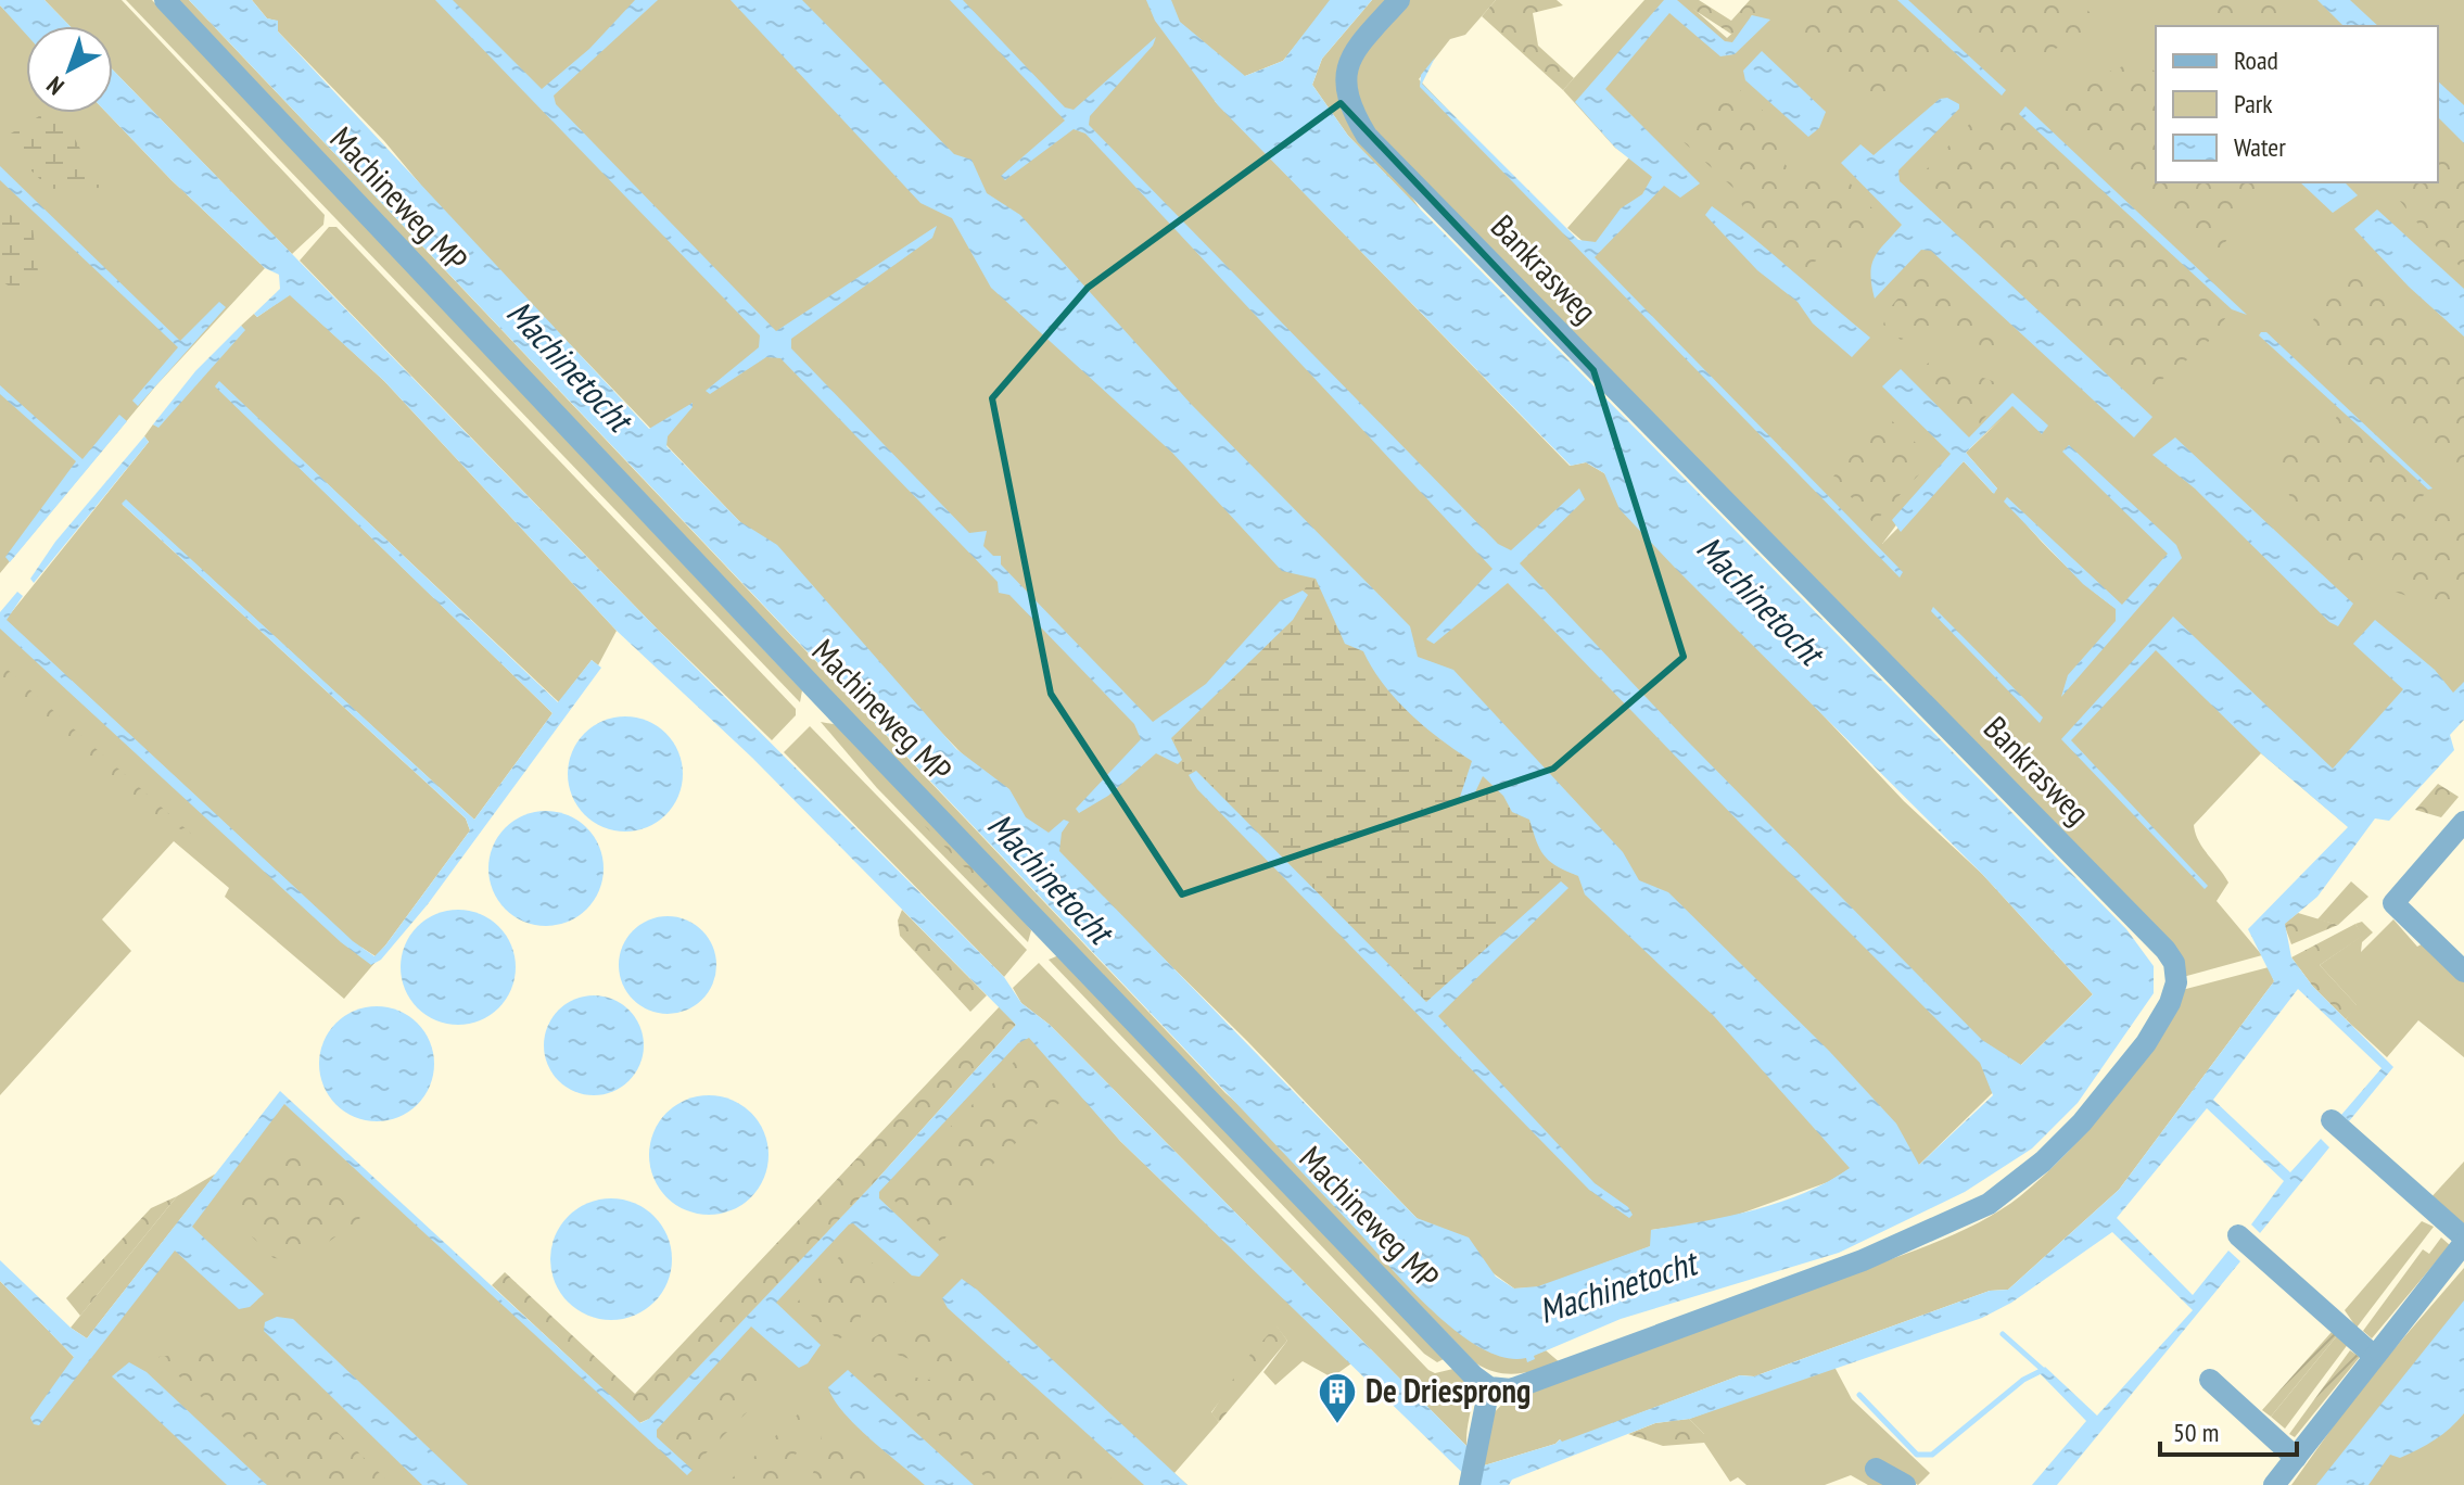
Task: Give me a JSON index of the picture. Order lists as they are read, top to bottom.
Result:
{
  "streets": {
    "street": ["Machineweg MP", "Bankrasweg"]
  },
  "crossings": [
    ["Machineweg MP", "Bankrasweg"]
  ],
  "water": ["Machinetocht"],
  "places": {
    "building": ["De Driesprong"]
  },
  "legend": ["Road", "Park", "Water"],
  "scale_bar": "50 m",
  "north": "bottom left"
}
